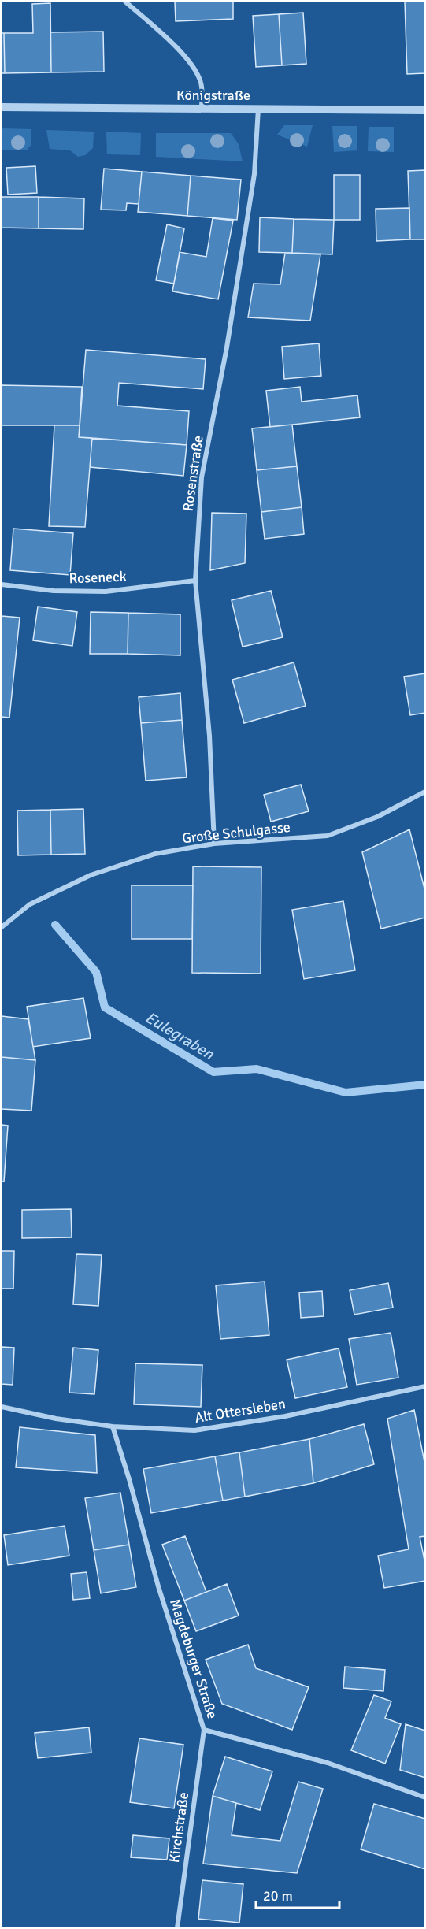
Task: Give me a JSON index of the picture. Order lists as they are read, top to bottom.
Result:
{
  "streets": {
    "street": [
      "Königstraße",
      "Rosenstraße",
      "Roseneck",
      "Große Schulgasse",
      "Alt Ottersleben",
      "Magdeburger Straße",
      "Kirchstraße"
    ]
  },
  "crossings": [
    ["Königstraße", "Rosenstraße"],
    ["Rosenstraße", "Roseneck"],
    ["Rosenstraße", "Große Schulgasse"],
    ["Alt Ottersleben", "Magdeburger Straße"],
    ["Magdeburger Straße", "Kirchstraße"]
  ],
  "water": ["Eulegraben"],
  "scale_bar": "20 m"
}
